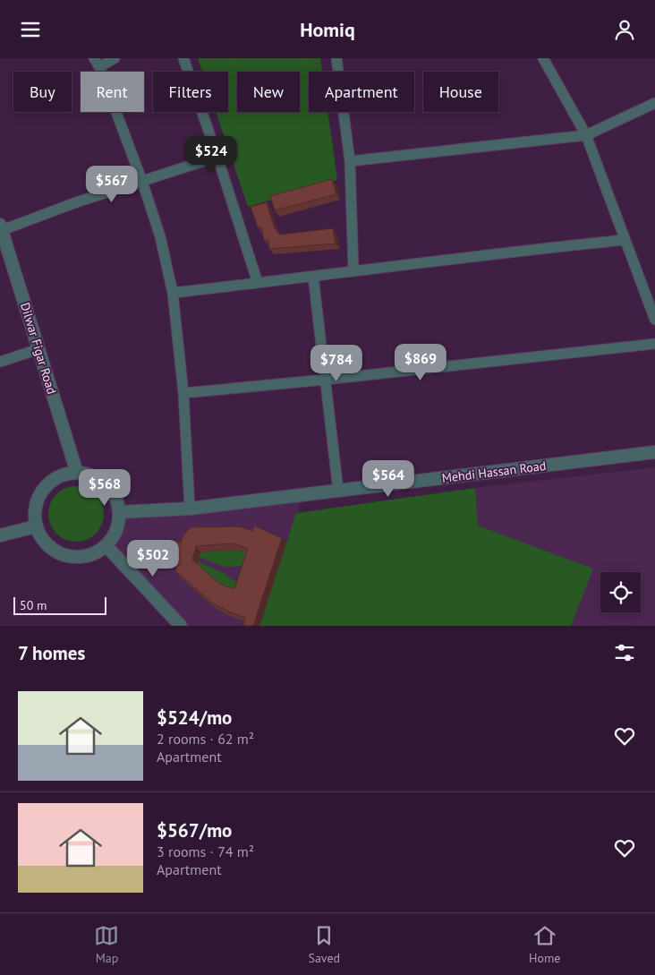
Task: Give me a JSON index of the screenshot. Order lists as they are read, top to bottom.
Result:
{
  "streets": {
    "street": ["Dilwar Figar Road", "Mehdi Hassan Road"]
  },
  "crossings": [
    ["Dilwar Figar Road", "Mehdi Hassan Road"]
  ],
  "scale_bar": "50 m",
  "page": {
    "header": "Homiq",
    "chip": [
      "Buy",
      "Rent",
      "Filters",
      "New",
      "Apartment",
      "House"
    ],
    "price": [
      "$524",
      "$567",
      "$869",
      "$784",
      "$564",
      "$568",
      "$502"
    ],
    "scale": "50 m",
    "heading": "7 homes",
    "list": [
      {
        "name": "$524/mo",
        "note": "2 rooms · 62 m² · Apartment"
      },
      {
        "name": "$567/mo",
        "note": "3 rooms · 74 m² · Apartment"
      }
    ],
    "tabs": ["Map", "Saved", "Home"]
  }
}
